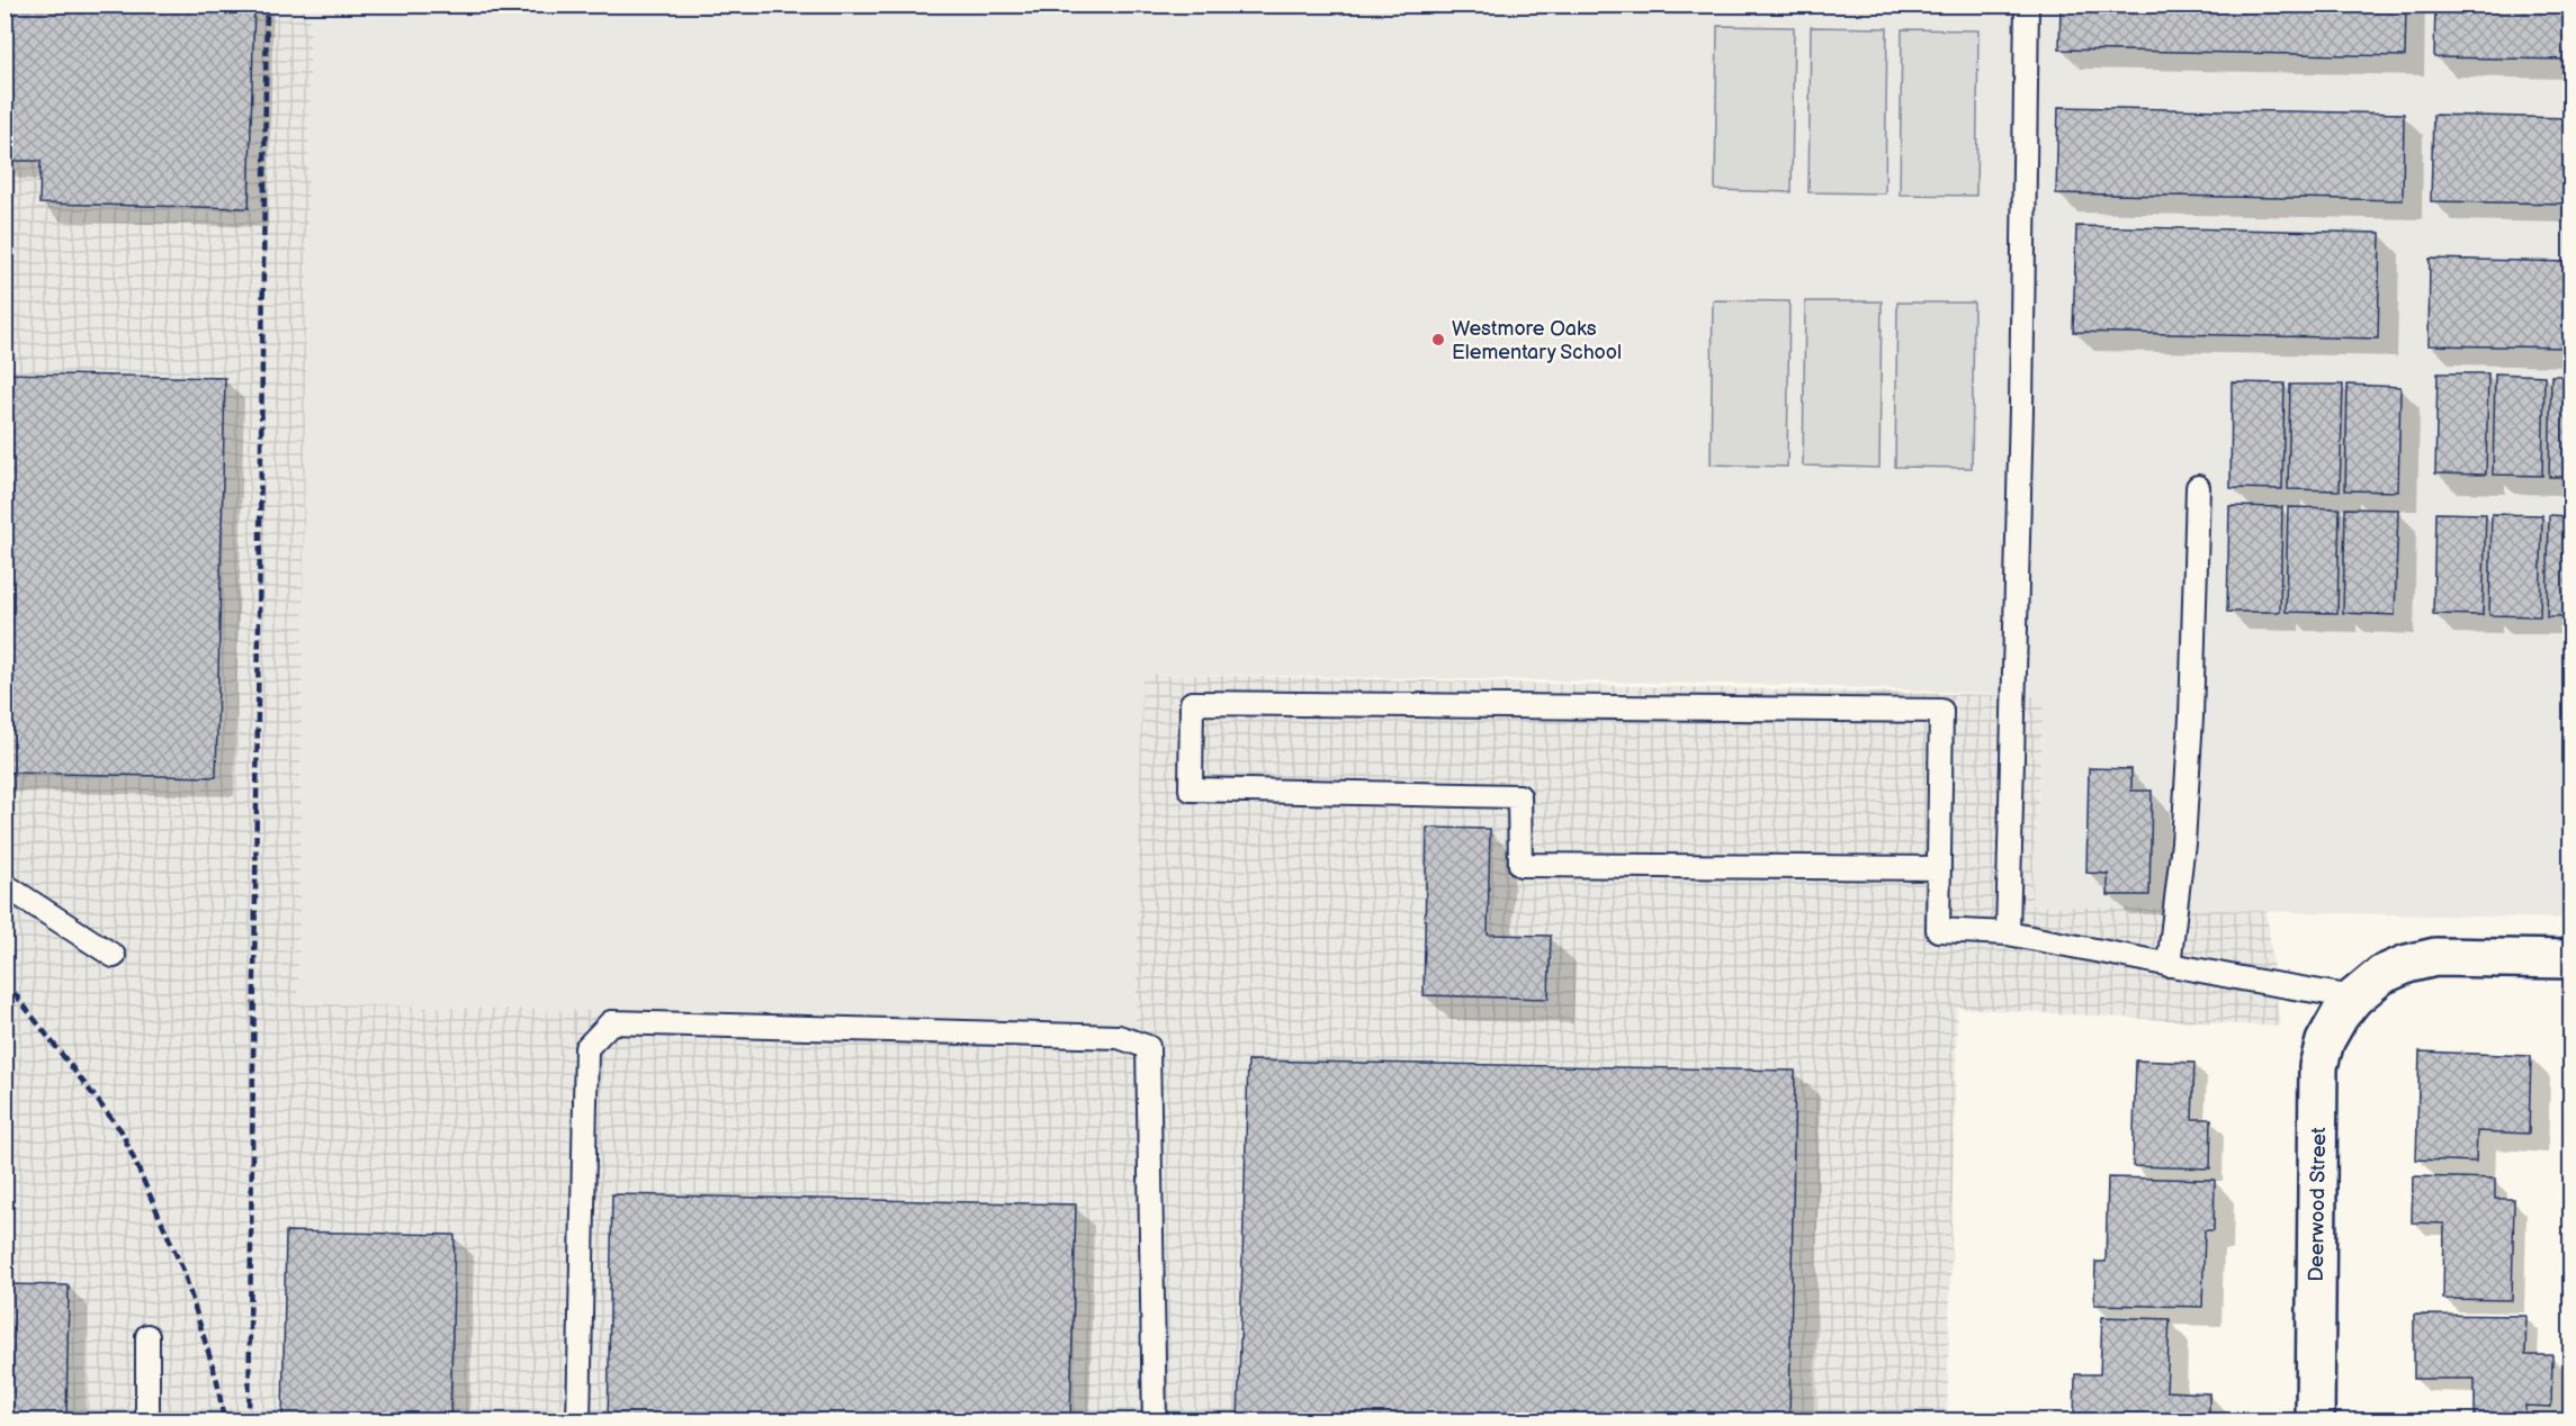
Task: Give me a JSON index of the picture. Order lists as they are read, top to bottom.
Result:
{
  "streets": {
    "street": ["Deerwood Street"]
  },
  "places": ["Westmore Oaks Elementary School"]
}
